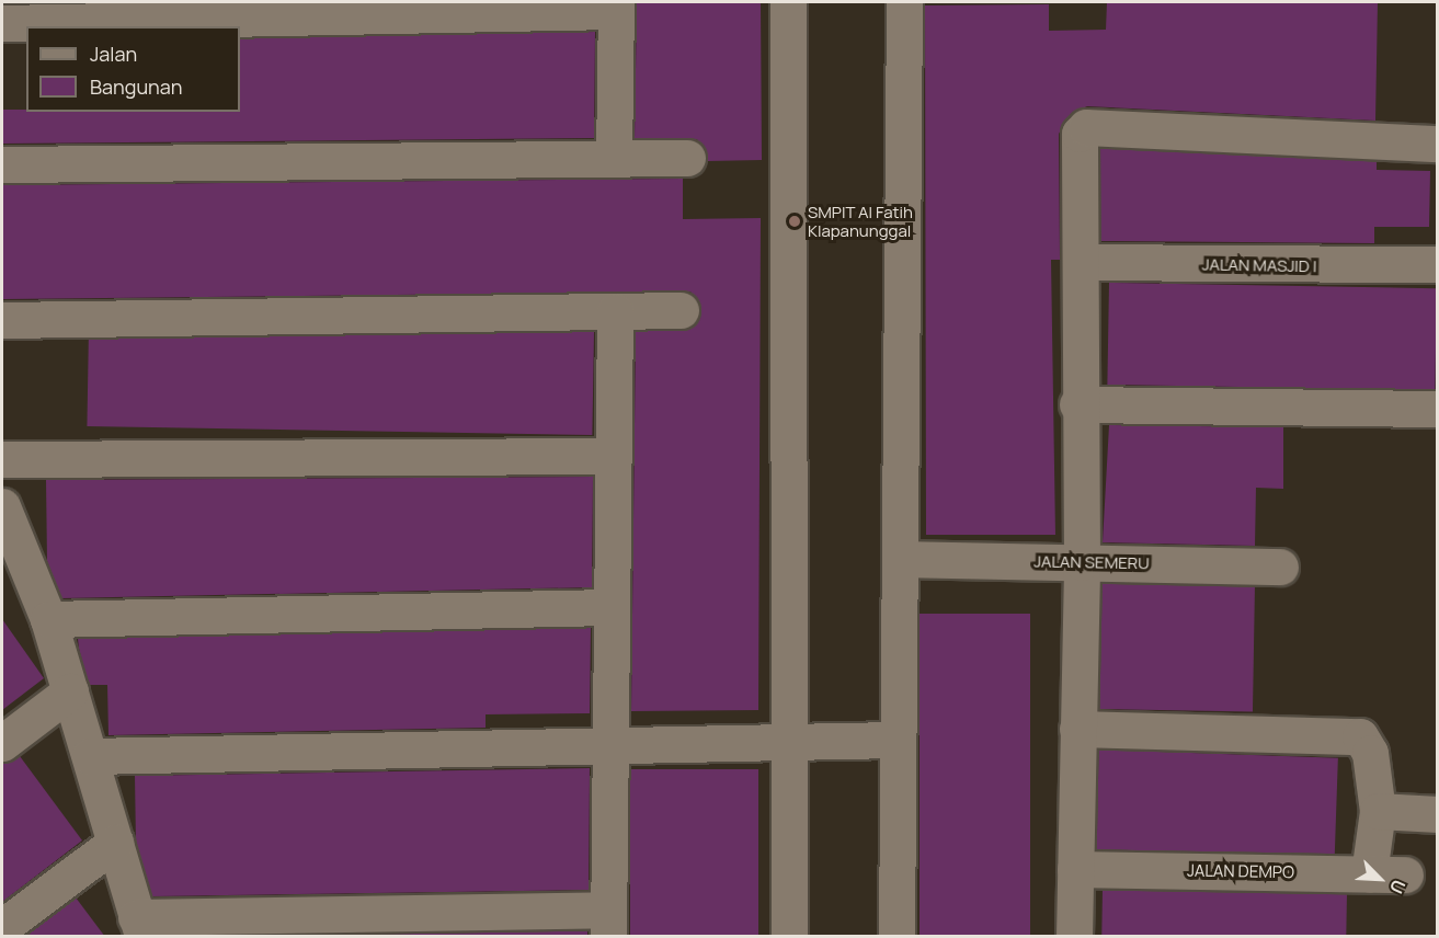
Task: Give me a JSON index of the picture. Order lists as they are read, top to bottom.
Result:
{
  "streets": {
    "street": ["JALAN MASJID I", "JALAN SEMERU", "JALAN DEMPO"]
  },
  "places": ["SMPIT Al Fatih Klapanunggal"],
  "legend": ["Jalan", "Bangunan"],
  "north": "bottom right"
}
